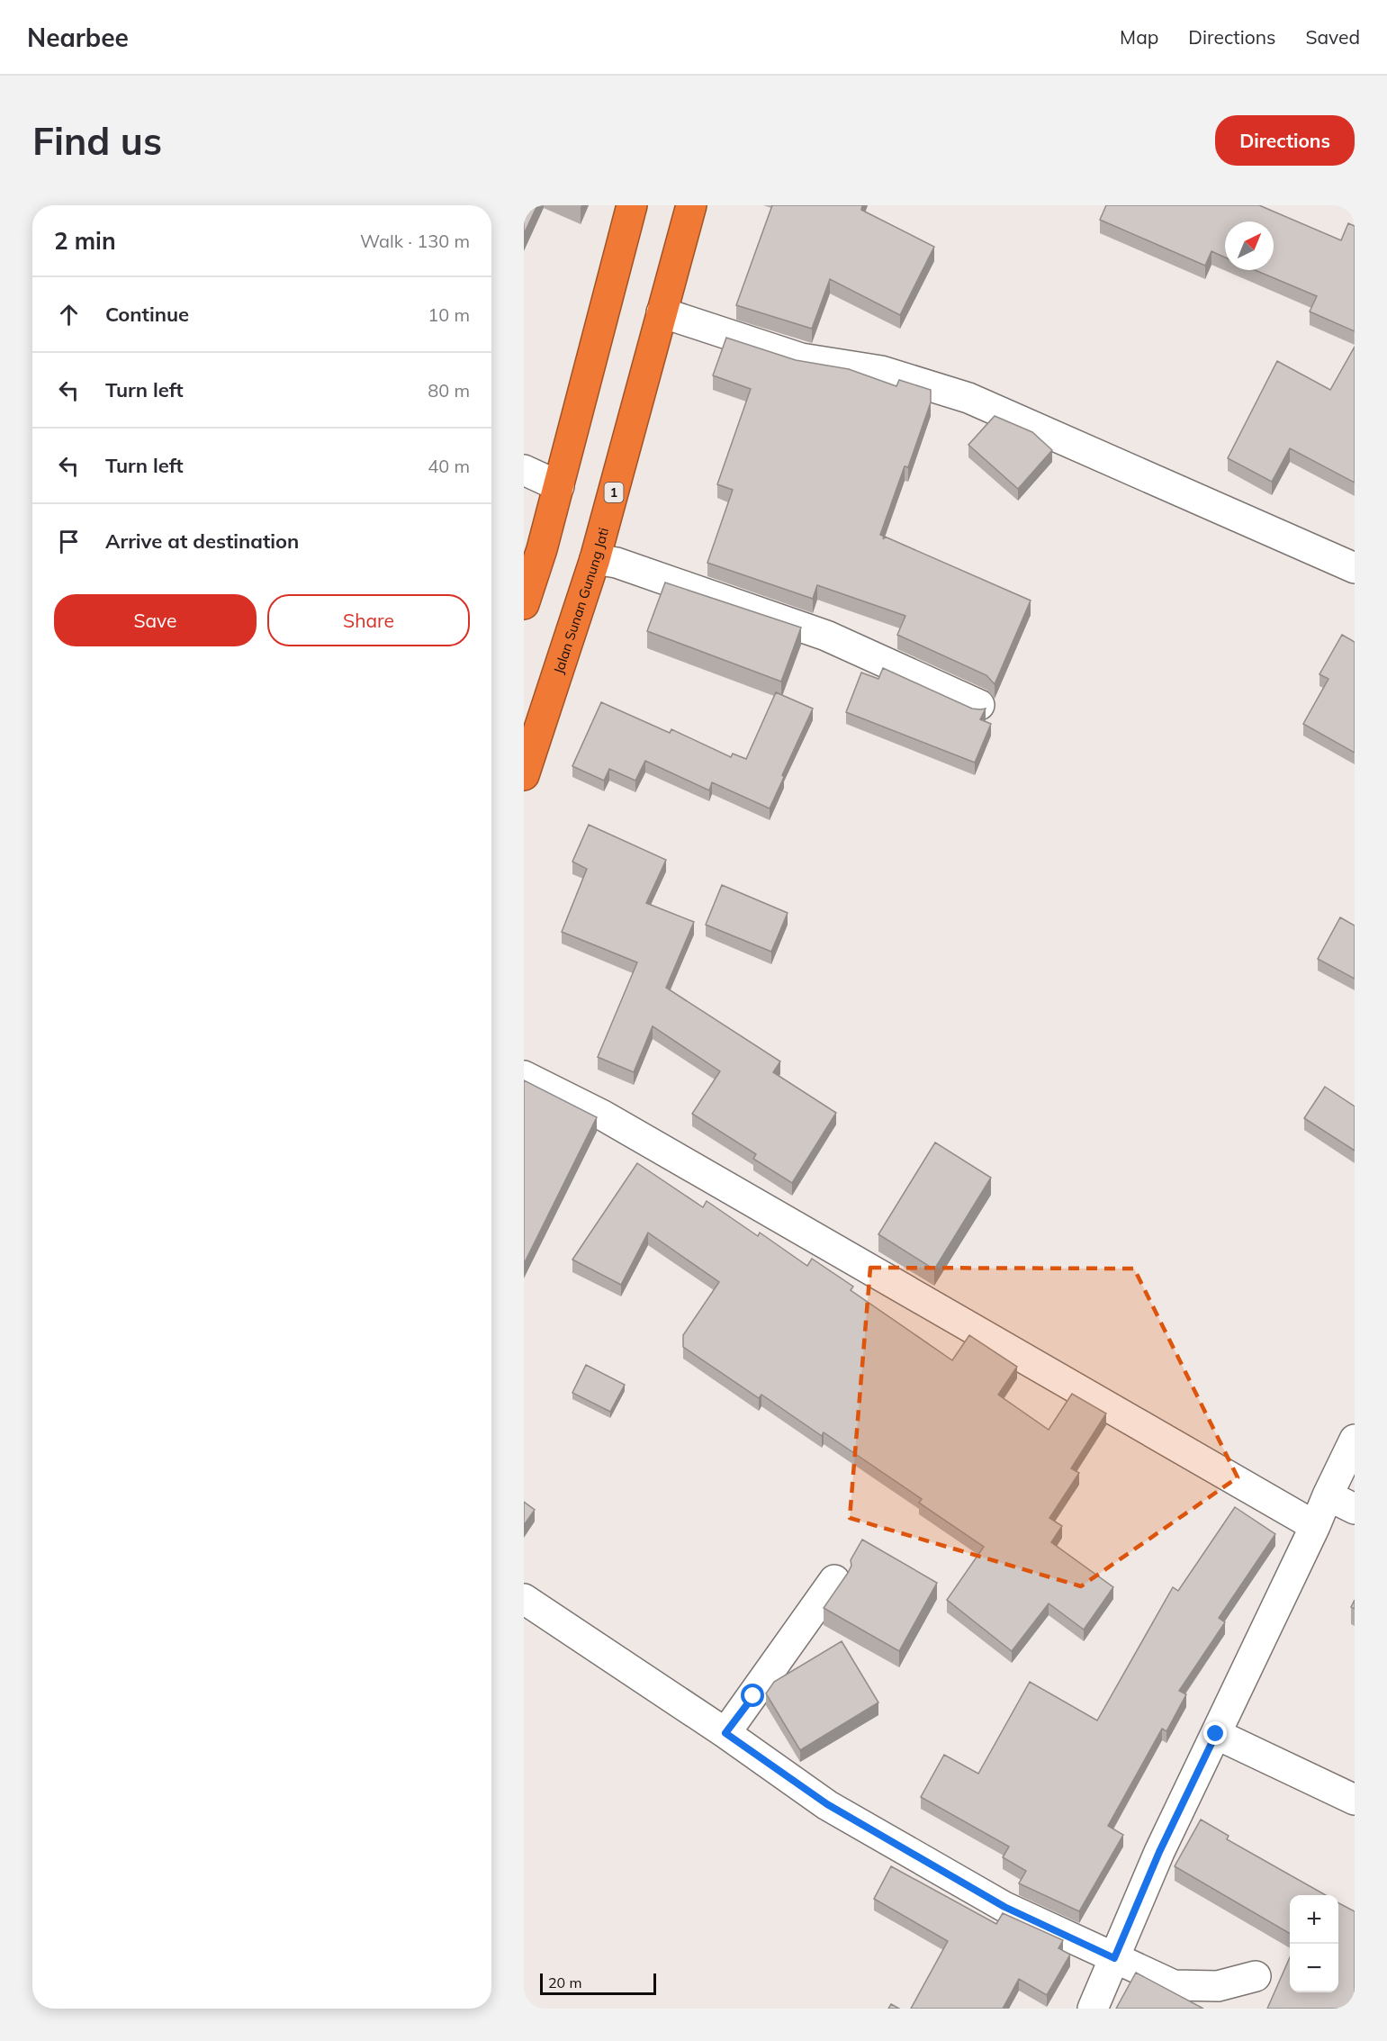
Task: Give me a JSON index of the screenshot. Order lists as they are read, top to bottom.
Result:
{
  "streets": {
    "highway": ["1", "Jalan Sunan Gunung Jati"]
  },
  "scale_bar": "20 m",
  "north": "top right",
  "page": {
    "header": "Nearbee",
    "nav": ["Map", "Directions", "Saved"],
    "buttons": [
      "Directions",
      ["Save", "Share"]
    ],
    "title": "Find us",
    "heading": ["2 min", "Walk · 130 m"],
    "list": [
      ["Continue", "10 m"],
      ["Turn left", "80 m"],
      ["Turn left", "40 m"],
      "Arrive at destination"
    ],
    "map_buttons": ["+", "−"],
    "scale": "20 m"
  }
}
